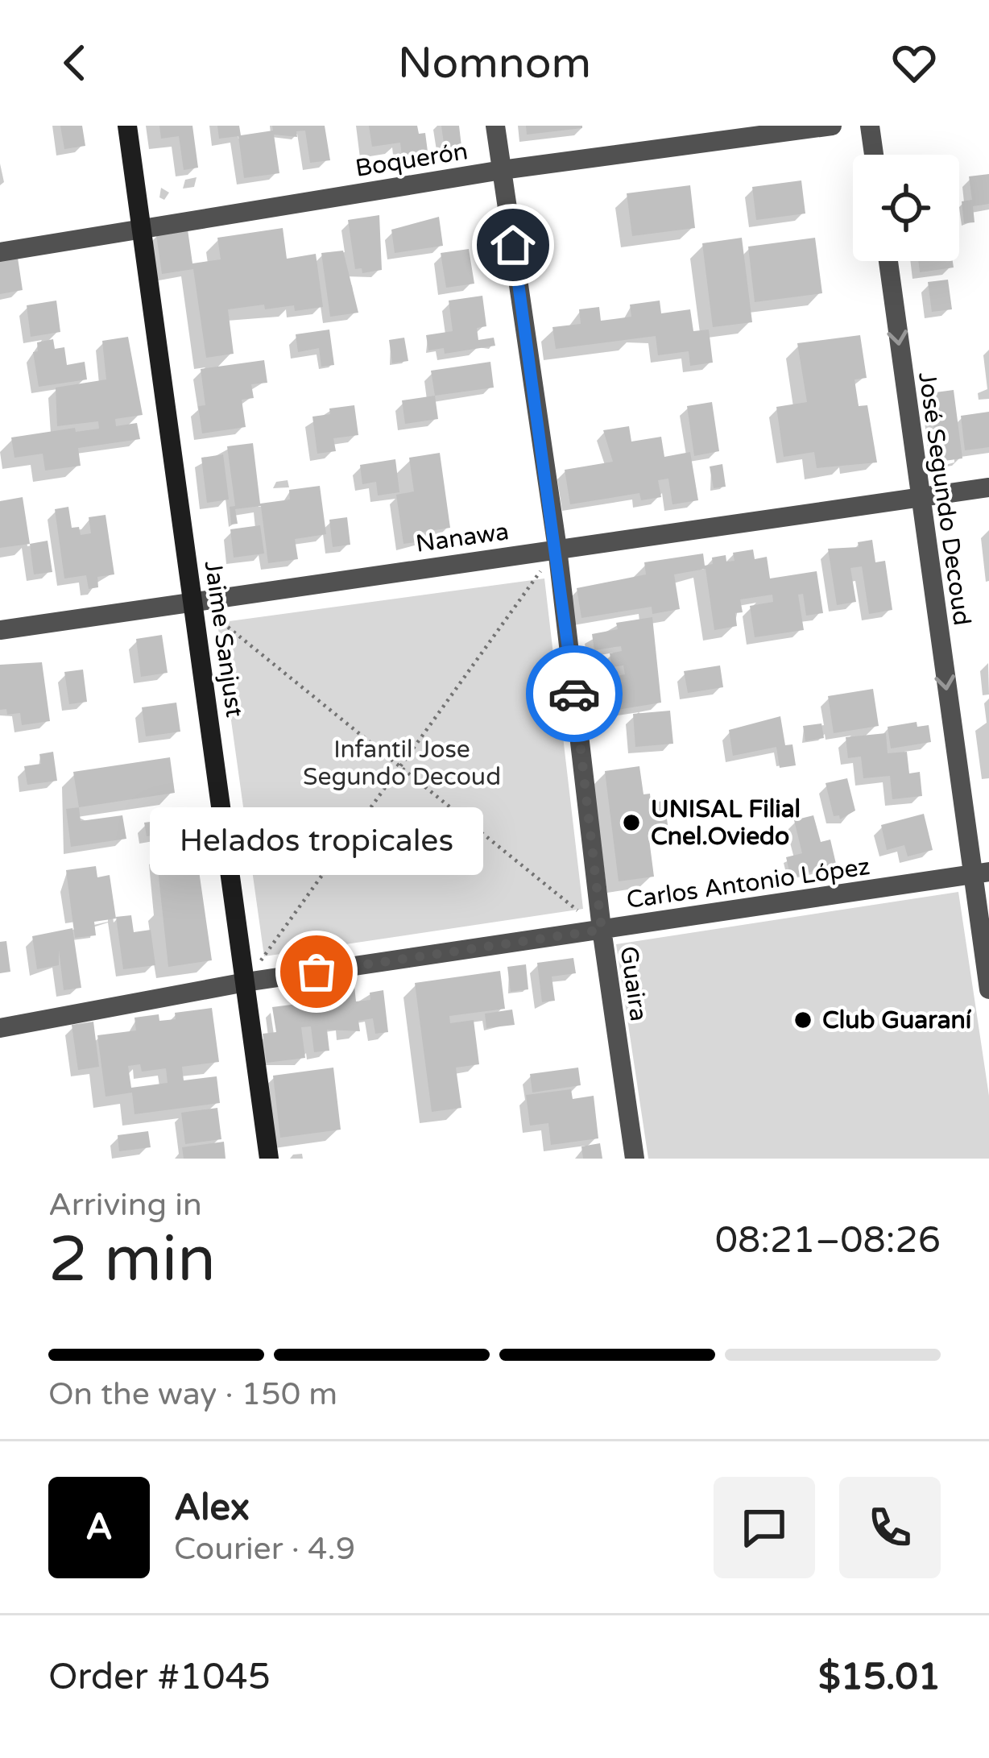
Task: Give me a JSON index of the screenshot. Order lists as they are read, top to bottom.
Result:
{
  "streets": {
    "main road": ["Jaime Sanjust"],
    "street": [
      "Boquerón",
      "José Segundo Decoud",
      "Nanawa",
      "Carlos Antonio López",
      "Guaira"
    ]
  },
  "crossings": [
    ["Boquerón", "Jaime Sanjust"],
    ["Boquerón", "Guaira"],
    ["José Segundo Decoud", "Nanawa"],
    ["José Segundo Decoud", "Carlos Antonio López"],
    ["Nanawa", "Jaime Sanjust"],
    ["Nanawa", "Guaira"],
    ["Jaime Sanjust", "Carlos Antonio López"],
    ["Carlos Antonio López", "Guaira"]
  ],
  "one_way": ["José Segundo Decoud"],
  "parks": ["Infantil Jose Segundo Decoud"],
  "places": ["UNISAL Filial Cnel.Oviedo", "Helados tropicales", "Club Guaraní"],
  "page": {
    "header": "Nomnom",
    "bubble": "Helados tropicales",
    "heading": ["2 min", "Arriving in", "08:21–08:26"],
    "panel": [
      "Alex",
      "Courier · 4.9",
      "Order #1045",
      "$15.01"
    ],
    "bar": "On the way · 150 m",
    "round": "A"
  }
}
